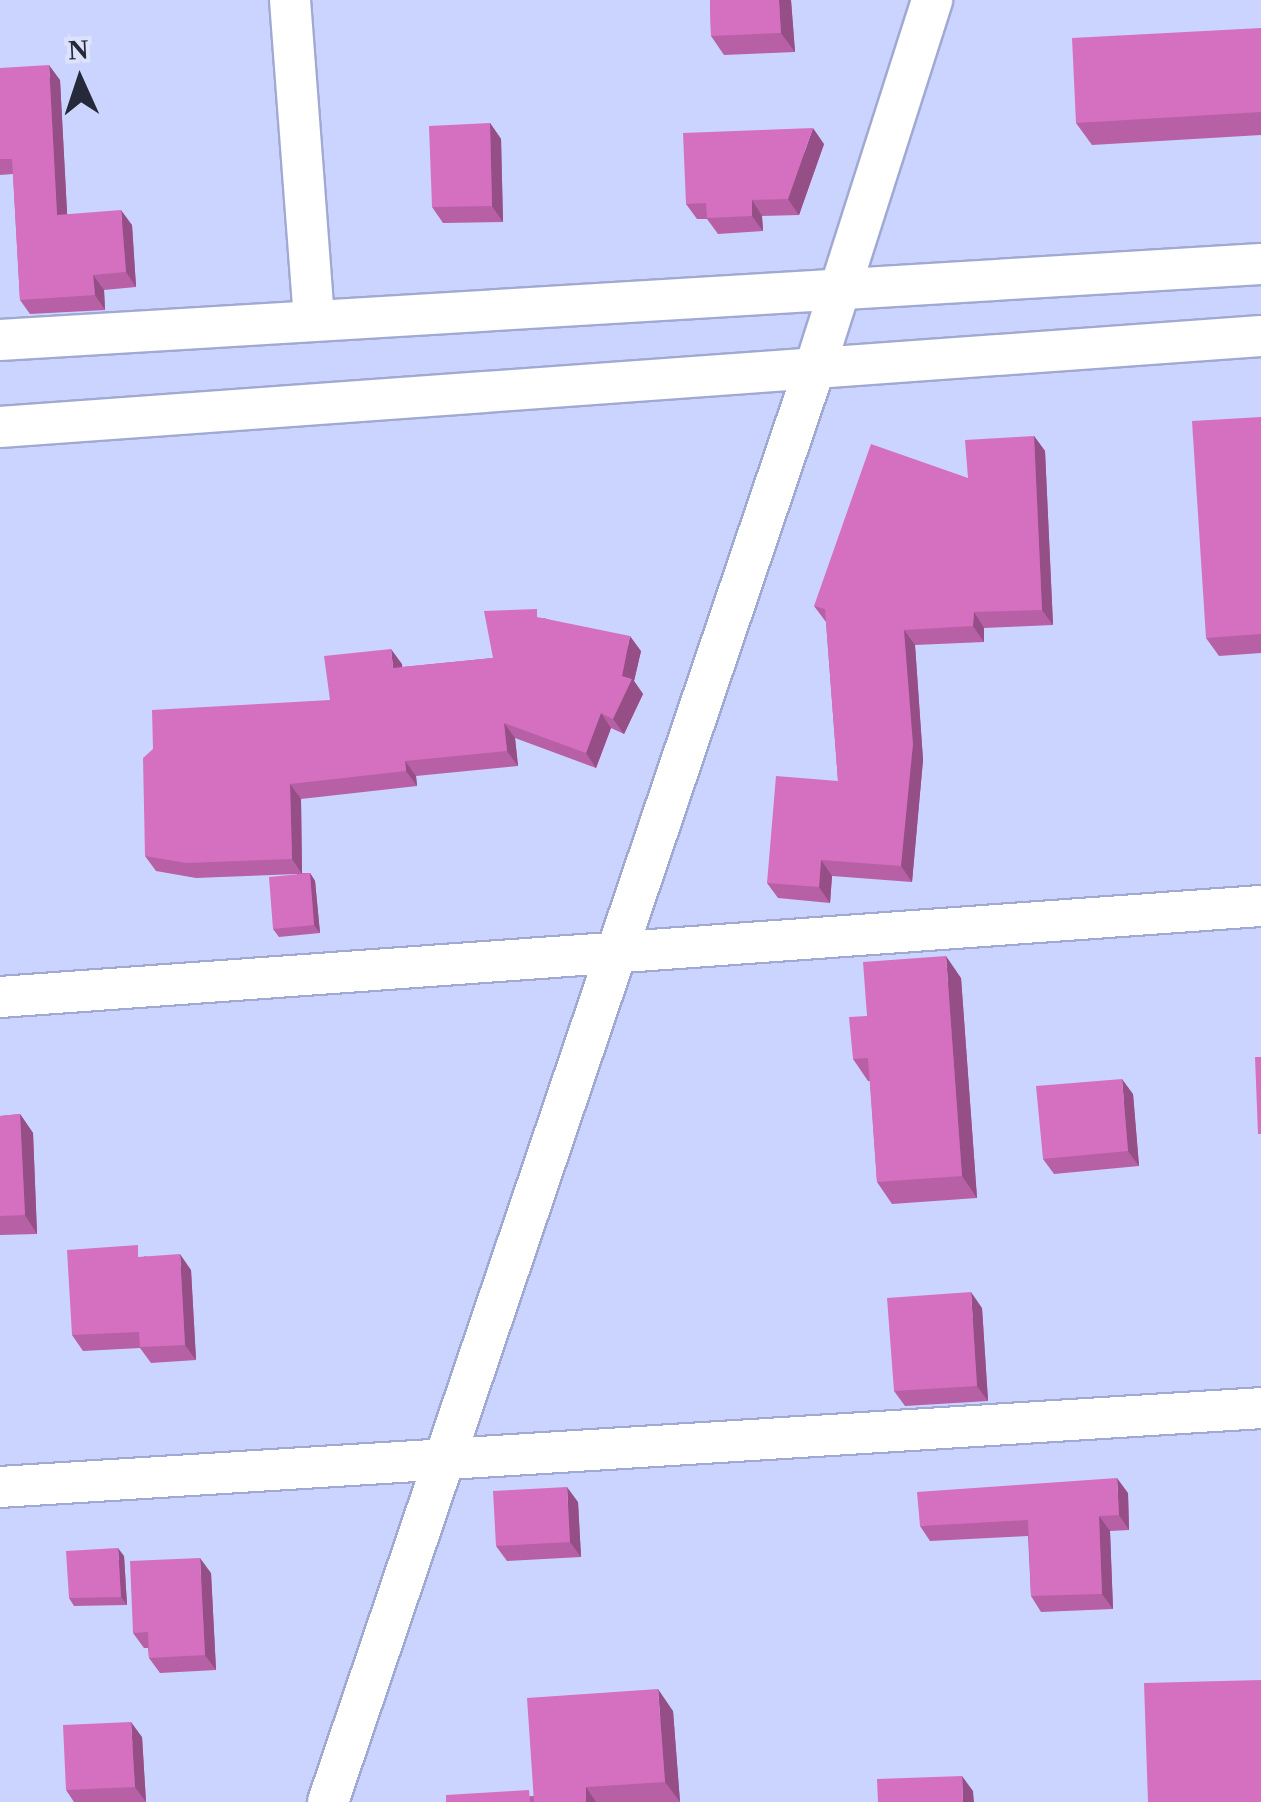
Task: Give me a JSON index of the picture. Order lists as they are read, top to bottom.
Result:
{
  "north": "top"
}
